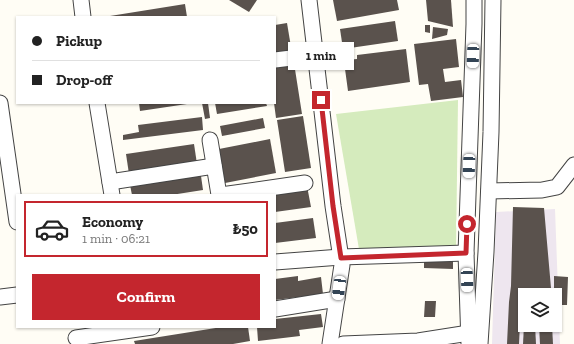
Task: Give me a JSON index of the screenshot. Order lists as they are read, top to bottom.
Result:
{
  "page": {
    "banner": ["Pickup", "Drop-off"],
    "bubble": "1 min",
    "list": [
      {
        "name": "Economy",
        "note": "1 min · 06:21",
        "value": "₺50"
      }
    ],
    "buttons": "Confirm"
  }
}
